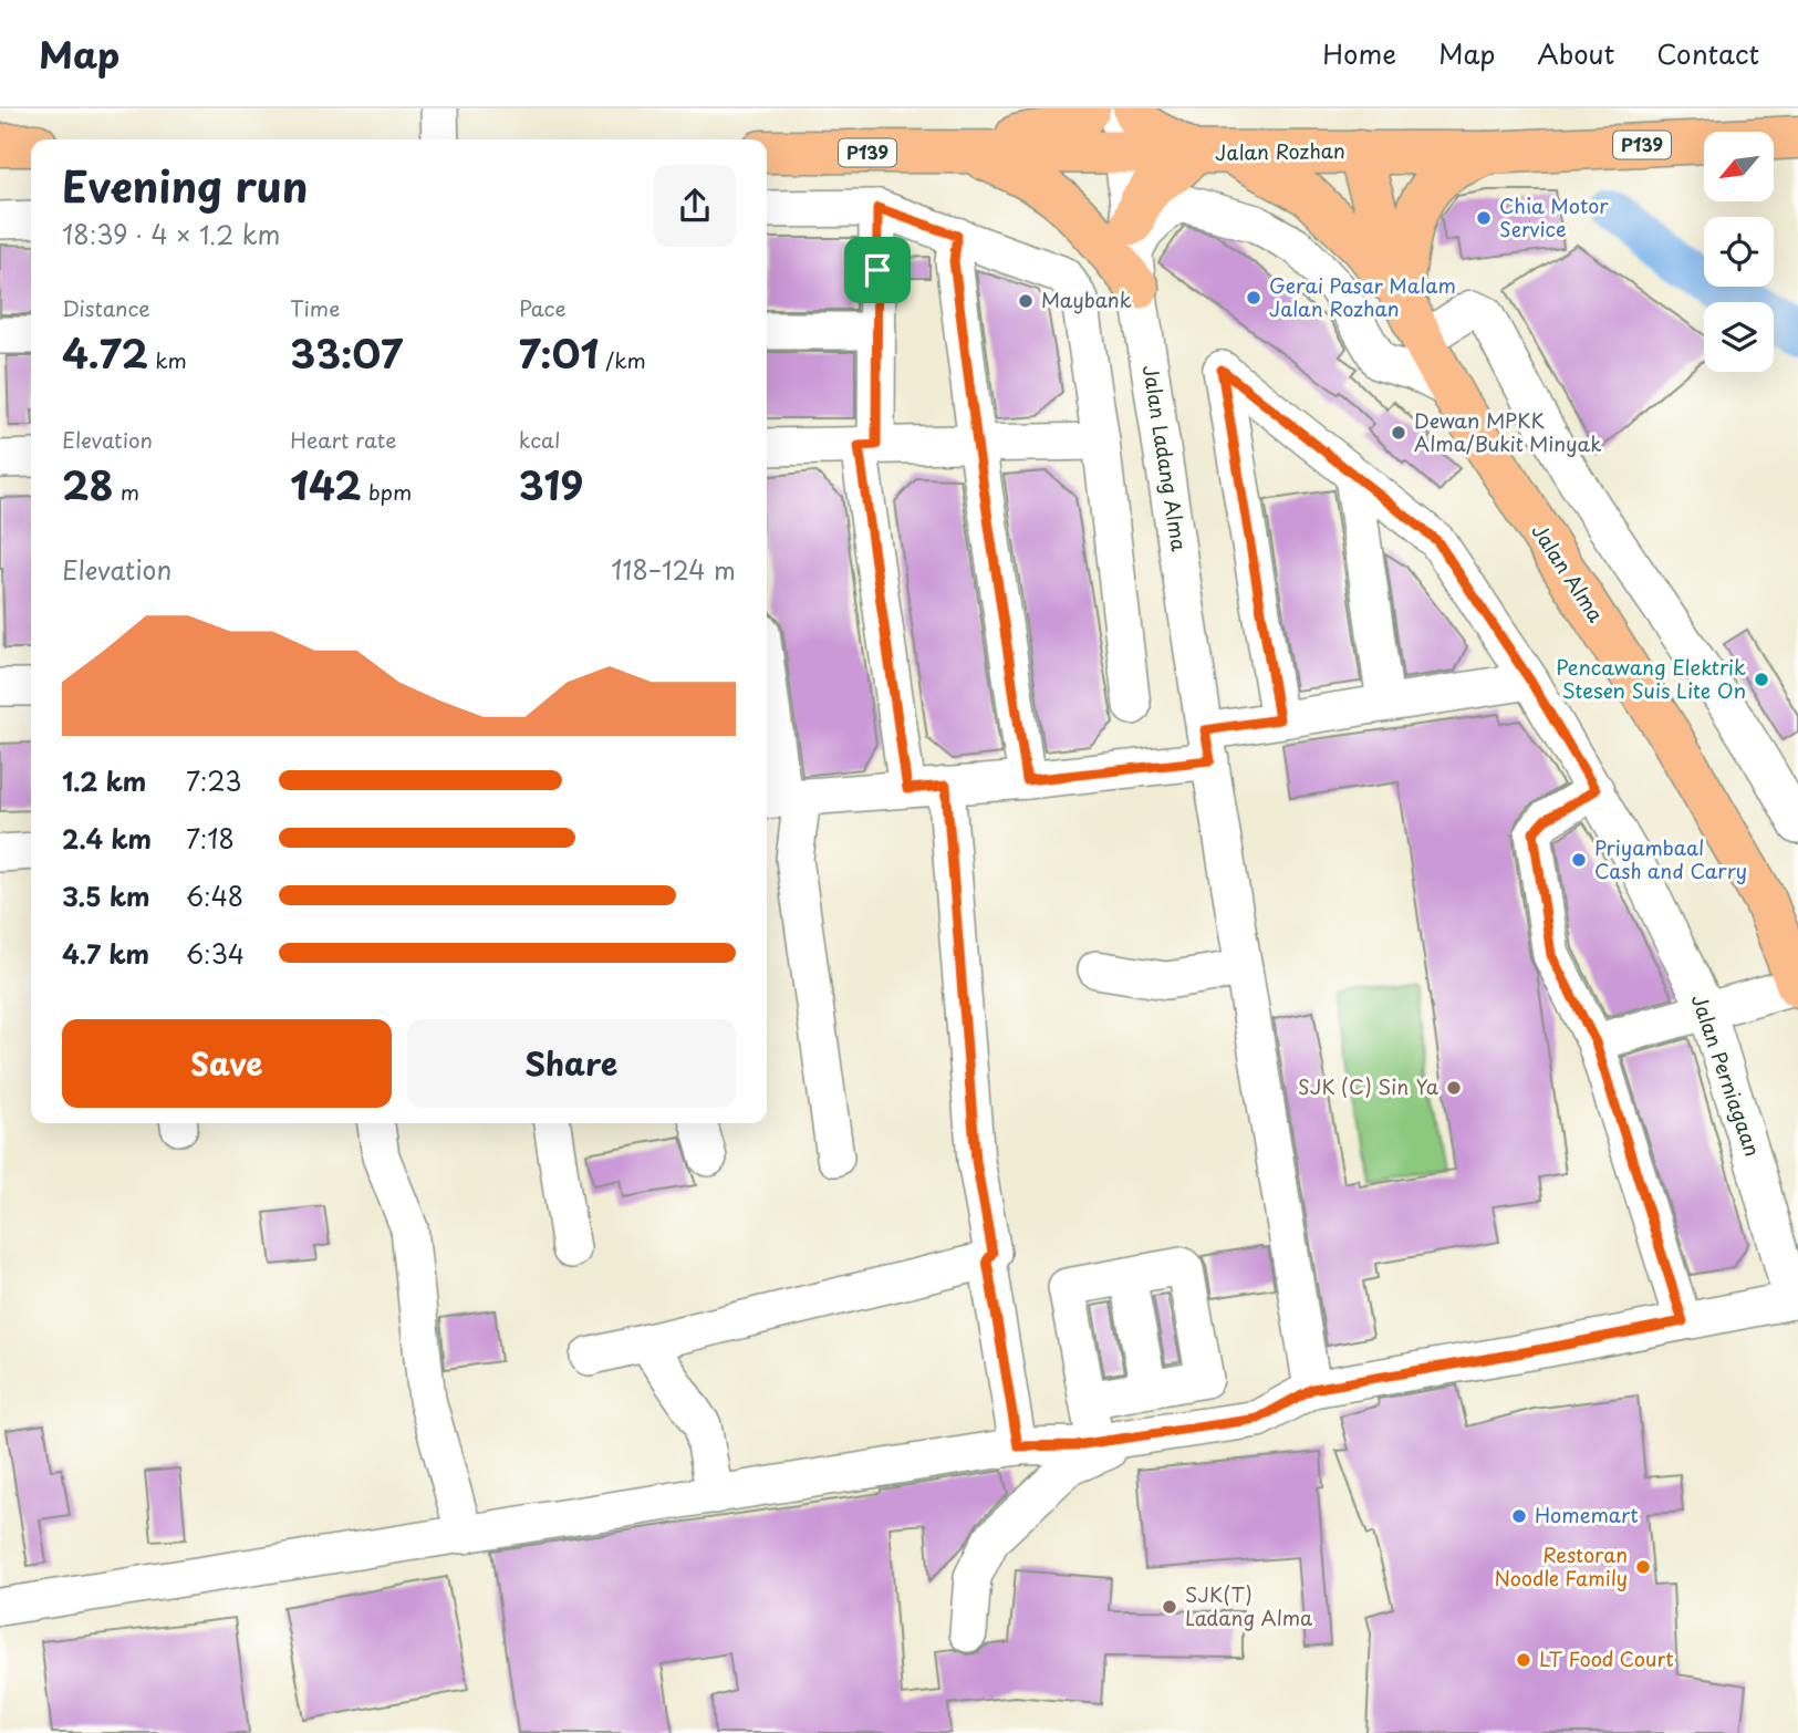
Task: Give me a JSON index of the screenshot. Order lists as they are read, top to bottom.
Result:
{
  "streets": {
    "main road": ["P139", "Jalan Rozhan", "Jalan Alma"],
    "street": ["Jalan Ladang Alma", "Jalan Perniagaan"]
  },
  "crossings": [
    ["Jalan Rozhan", "Jalan Ladang Alma"],
    ["Jalan Rozhan", "Jalan Alma"]
  ],
  "places": [
    "Chia Motor Service",
    "Gerai Pasar Malam Jalan Rozhan",
    "Maybank",
    "Dewan MPKK Alma/Bukit Minyak",
    "Pencawang Elektrik Stesen Suis Lite On",
    "Priyambaal Cash and Carry",
    "SJK (C) Sin Ya",
    "Homemart",
    "Restoran Noodle Family",
    "SJK(T) Ladang Alma",
    "LT Food Court"
  ],
  "north": "bottom left",
  "page": {
    "header": "Map",
    "nav": [
      "Home",
      "Map",
      "About",
      "Contact"
    ],
    "heading": ["Evening run", "18:39 · 4 × 1.2 km"],
    "stats": [
      ["Distance", "4.72 km"],
      ["Time", "33:07"],
      ["Pace", "7:01 /km"],
      ["Elevation", "28 m"],
      ["Heart rate", "142 bpm"],
      ["kcal", "319"]
    ],
    "chart": ["Elevation", "118–124 m"],
    "list": [
      {
        "name": "1.2 km",
        "note": "7:23"
      },
      {
        "name": "2.4 km",
        "note": "7:18"
      },
      {
        "name": "3.5 km",
        "note": "6:48"
      },
      {
        "name": "4.7 km",
        "note": "6:34"
      }
    ],
    "buttons": ["Save", "Share"]
  }
}
